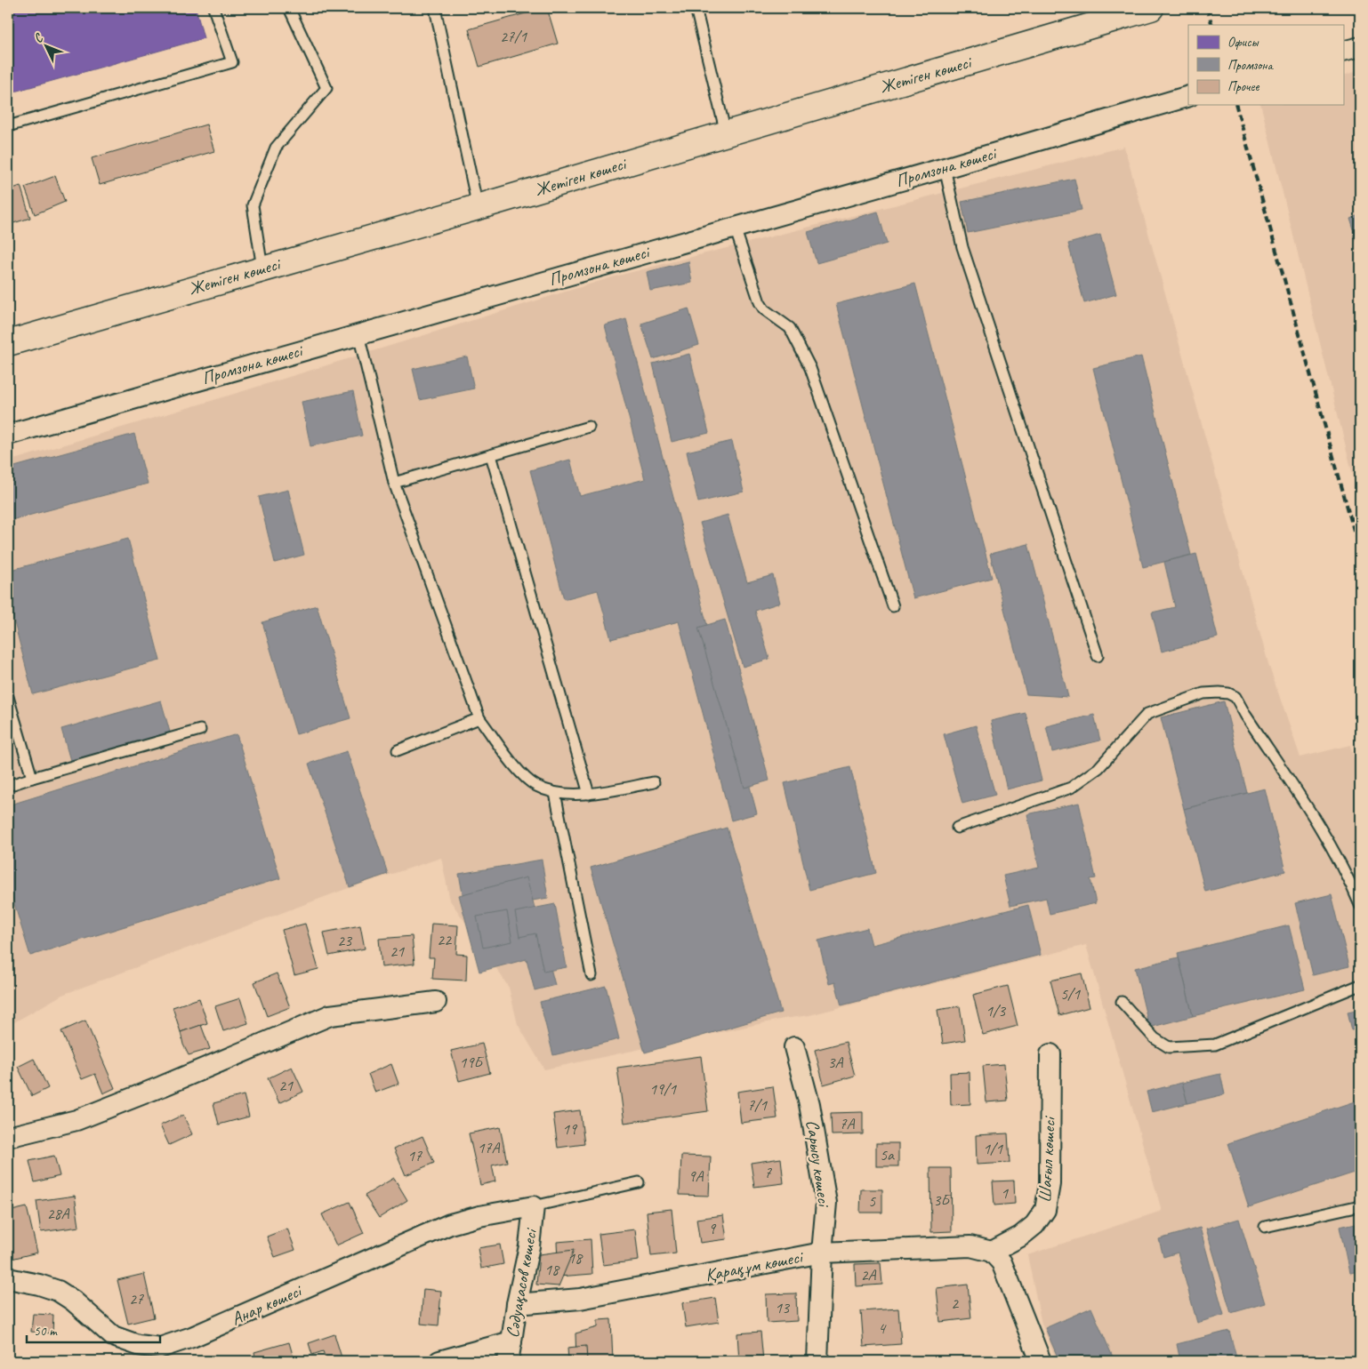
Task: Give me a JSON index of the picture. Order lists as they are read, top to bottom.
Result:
{
  "streets": {
    "street": [
      "Жетіген көшесі",
      "Промзона көшесі",
      "Шағыл көшесі",
      "Сарысу көшесі",
      "Қарақұм көшесі",
      "Сәдуақасов көшесі",
      "Анар көшесі"
    ]
  },
  "crossings": [
    ["Шағыл көшесі", "Қарақұм көшесі"],
    ["Сарысу көшесі", "Қарақұм көшесі"],
    ["Қарақұм көшесі", "Сәдуақасов көшесі"],
    ["Сәдуақасов көшесі", "Анар көшесі"]
  ],
  "house_numbers": [
    "27/1",
    "22",
    "23",
    "21",
    "5/1",
    "1/3",
    "19Б",
    "3А",
    "21",
    "19/1",
    "7/1",
    "7А",
    "19",
    "17А",
    "1/1",
    "5а",
    "17",
    "7",
    "9А",
    "1",
    "3Б",
    "5",
    "28А",
    "9",
    "18",
    "18",
    "2А",
    "27",
    "2",
    "13",
    "4"
  ],
  "legend": ["Офисы", "Промзона", "Прочее"],
  "scale_bar": "50 m",
  "north": "top left"
}
